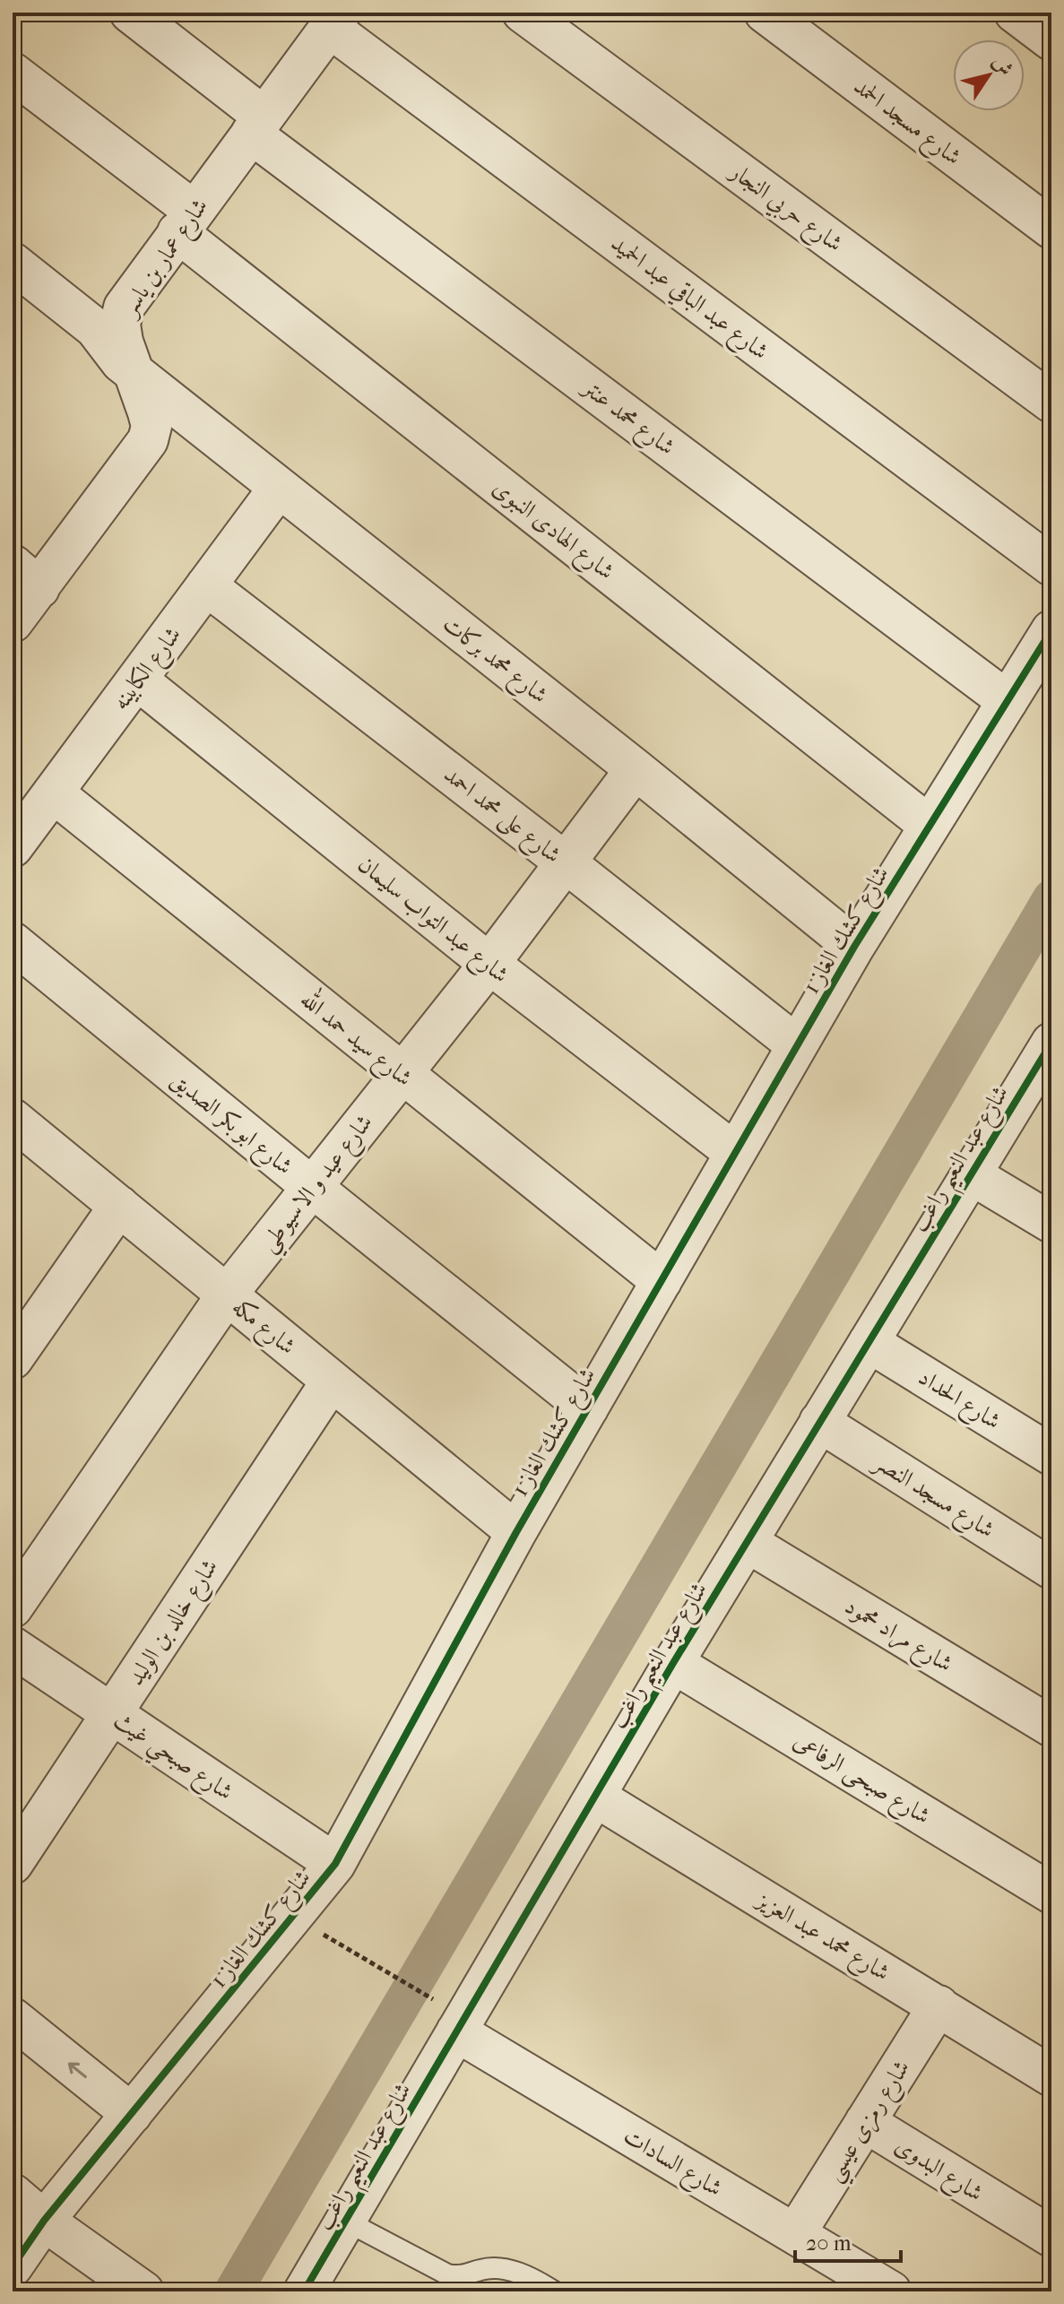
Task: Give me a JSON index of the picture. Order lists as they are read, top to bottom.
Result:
{
  "streets": {
    "street": [
      "شارع مسجد الحمد",
      "شارع حربي النجار",
      "شارع عمار بن ياسر",
      "شارع عبد الباقي عبد الحميد",
      "شارع محمد عنتر",
      "شارع الهادى النبوى",
      "شارع محمد بركات",
      "شارع الكابينه",
      "شارع على محمد احمد",
      "شارع عبد التواب سليمان",
      "شارع كشك الغاز 1",
      "شارع سيد حمد الله",
      "شارع ابو بكر الصديق",
      "شارع عبد النعيم راغب",
      "شارع عيد و الاسيوطي",
      "شارع مكه",
      "شارع الحداد",
      "شارع مسجد النصر",
      "شارع خالد بن الوليد",
      "شارع مراد محمود",
      "شارع صبحي غيث",
      "شارع صبحى الرفاعى",
      "شارع محمد عبد العزيز",
      "شارع رمزى عيسي",
      "شارع السادات",
      "شارع البدوى"
    ]
  },
  "crossings": [
    ["شارع عمار بن ياسر", "شارع عبد الباقي عبد الحميد"],
    ["شارع عمار بن ياسر", "شارع محمد عنتر"],
    ["شارع عمار بن ياسر", "شارع الهادى النبوى"],
    ["شارع عمار بن ياسر", "شارع محمد بركات"],
    ["شارع محمد عنتر", "شارع كشك الغاز 1"],
    ["شارع الهادى النبوى", "شارع كشك الغاز 1"],
    ["شارع محمد بركات", "شارع الكابينه"],
    ["شارع محمد بركات", "شارع كشك الغاز 1"],
    ["شارع محمد بركات", "شارع عيد و الاسيوطي"],
    ["شارع الكابينه", "شارع على محمد احمد"],
    ["شارع الكابينه", "شارع عبد التواب سليمان"],
    ["شارع الكابينه", "شارع سيد حمد الله"],
    ["شارع على محمد احمد", "شارع كشك الغاز 1"],
    ["شارع على محمد احمد", "شارع عيد و الاسيوطي"],
    ["شارع عبد التواب سليمان", "شارع كشك الغاز 1"],
    ["شارع عبد التواب سليمان", "شارع عيد و الاسيوطي"],
    ["شارع كشك الغاز 1", "شارع سيد حمد الله"],
    ["شارع كشك الغاز 1", "شارع ابو بكر الصديق"],
    ["شارع كشك الغاز 1", "شارع مكه"],
    ["شارع كشك الغاز 1", "شارع صبحي غيث"],
    ["شارع سيد حمد الله", "شارع عيد و الاسيوطي"],
    ["شارع ابو بكر الصديق", "شارع عيد و الاسيوطي"],
    ["شارع عبد النعيم راغب", "شارع الحداد"],
    ["شارع عبد النعيم راغب", "شارع مسجد النصر"],
    ["شارع عبد النعيم راغب", "شارع مراد محمود"],
    ["شارع عبد النعيم راغب", "شارع صبحى الرفاعى"],
    ["شارع عبد النعيم راغب", "شارع محمد عبد العزيز"],
    ["شارع عبد النعيم راغب", "شارع السادات"],
    ["شارع عيد و الاسيوطي", "شارع مكه"],
    ["شارع مكه", "شارع خالد بن الوليد"],
    ["شارع خالد بن الوليد", "شارع صبحي غيث"],
    ["شارع محمد عبد العزيز", "شارع رمزى عيسي"],
    ["شارع رمزى عيسي", "شارع السادات"],
    ["شارع رمزى عيسي", "شارع البدوى"]
  ],
  "scale_bar": "20 m",
  "north": "top right"
}
